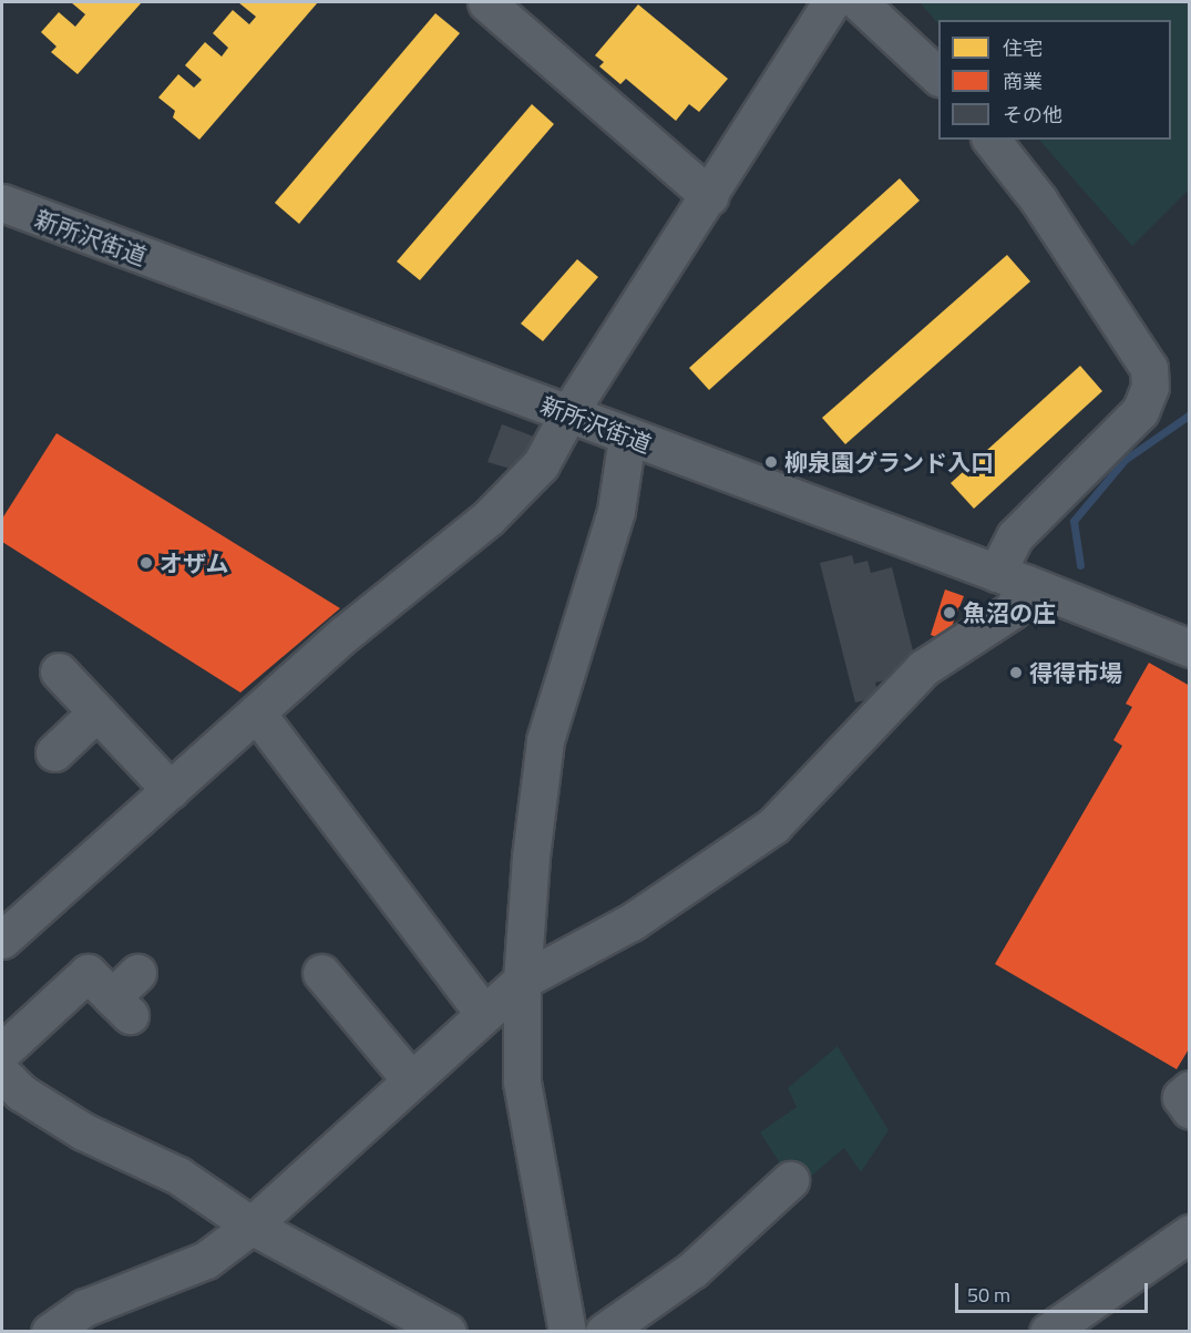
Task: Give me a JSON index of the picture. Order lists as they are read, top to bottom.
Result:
{
  "streets": {
    "street": ["新所沢街道"]
  },
  "places": [
    "柳泉園グランド入口",
    "オザム",
    "魚沼の庄",
    "得得市場"
  ],
  "legend": ["住宅", "商業", "その他"],
  "scale_bar": "50 m"
}
